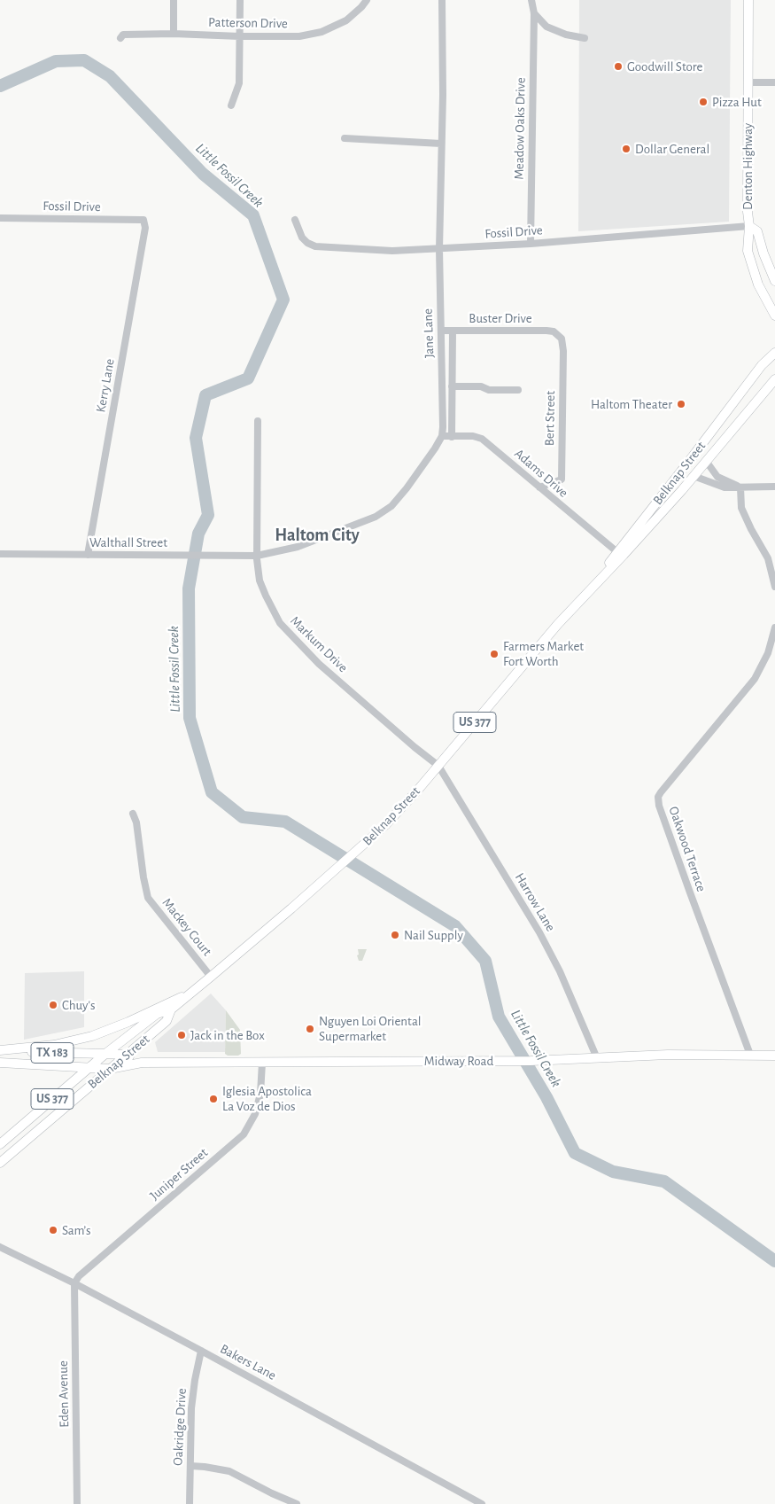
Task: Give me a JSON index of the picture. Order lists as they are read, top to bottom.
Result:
{
  "streets": {
    "main road": [
      "Denton Highway",
      "Belknap Street",
      "US 377",
      "TX 183",
      "Midway Road"
    ],
    "street": [
      "Patterson Drive",
      "Meadow Oaks Drive",
      "Fossil Drive",
      "Buster Drive",
      "Jane Lane",
      "Kerry Lane",
      "Bert Street",
      "Adams Drive",
      "Walthall Street",
      "Markum Drive",
      "Oakwood Terrace",
      "Harrow Lane",
      "Mackey Court",
      "Juniper Street",
      "Bakers Lane",
      "Eden Avenue",
      "Oakridge Drive"
    ]
  },
  "crossings": [
    ["Meadow Oaks Drive", "Fossil Drive"],
    ["Denton Highway", "Fossil Drive"],
    ["Fossil Drive", "Jane Lane"],
    ["Fossil Drive", "Kerry Lane"],
    ["Buster Drive", "Jane Lane"],
    ["Buster Drive", "Bert Street"],
    ["Jane Lane", "Adams Drive"],
    ["Jane Lane", "Walthall Street"],
    ["Jane Lane", "Markum Drive"],
    ["Kerry Lane", "Walthall Street"],
    ["Bert Street", "Adams Drive"],
    ["Adams Drive", "Belknap Street"],
    ["Belknap Street", "Markum Drive"],
    ["Belknap Street", "Harrow Lane"],
    ["Belknap Street", "Mackey Court"],
    ["Belknap Street", "TX 183"],
    ["Belknap Street", "Midway Road"],
    ["Walthall Street", "Markum Drive"],
    ["Markum Drive", "Harrow Lane"],
    ["Oakwood Terrace", "Midway Road"],
    ["Harrow Lane", "Midway Road"],
    ["TX 183", "Midway Road"],
    ["Midway Road", "Juniper Street"],
    ["Juniper Street", "Bakers Lane"],
    ["Juniper Street", "Eden Avenue"],
    ["Bakers Lane", "Eden Avenue"],
    ["Bakers Lane", "Oakridge Drive"]
  ],
  "districts": ["Haltom City"],
  "water": ["Little Fossil Creek"],
  "places": [
    "Goodwill Store",
    "Pizza Hut",
    "Dollar General",
    "Haltom Theater",
    "Farmers Market Fort Worth",
    "Nail Supply",
    "Chuy's",
    "Nguyen Loi Oriental Supermarket",
    "Jack in the Box",
    "Iglesia Apostolica La Voz de Dios",
    "Sam’s"
  ]
}
